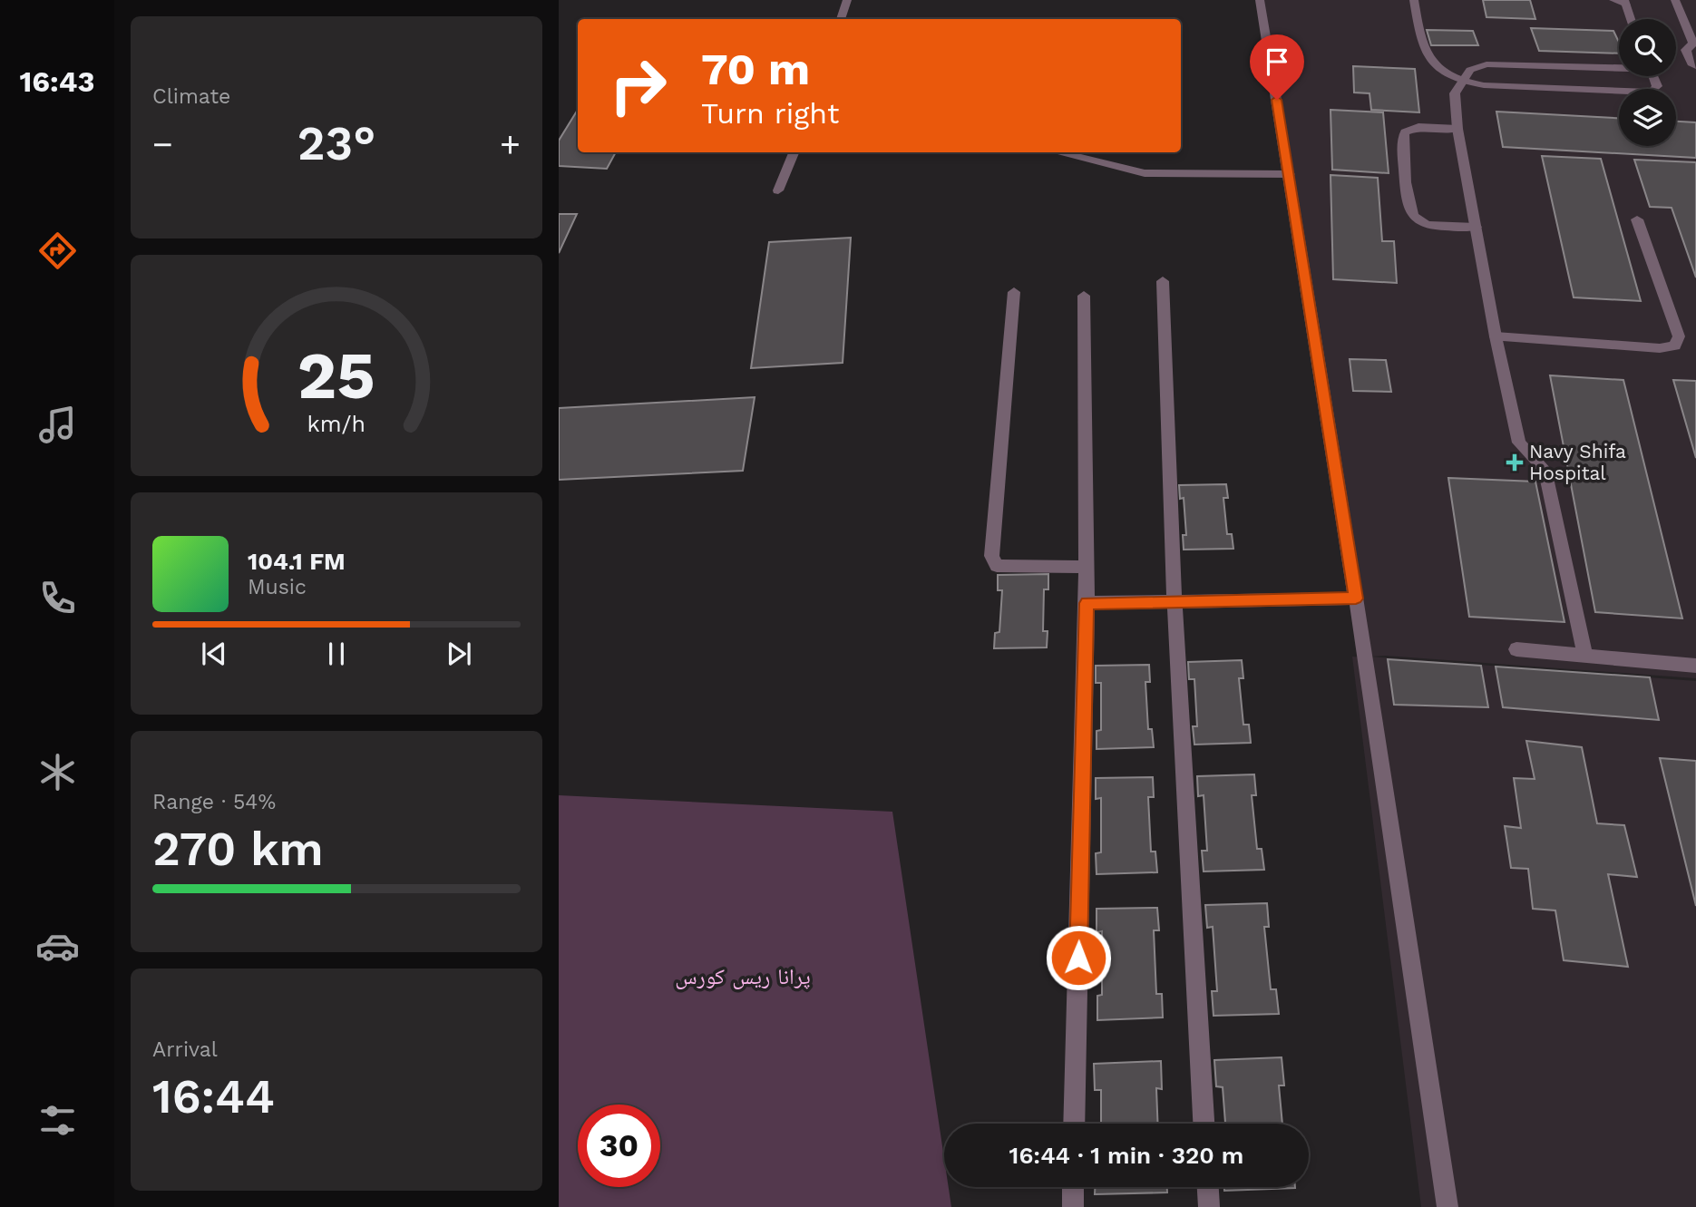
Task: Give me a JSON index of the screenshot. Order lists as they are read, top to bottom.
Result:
{
  "parks": ["پرانا ریس کورس"],
  "places": {
    "health": ["Navy Shifa Hospital"]
  },
  "page": {
    "tabs": "16:43",
    "tile": [
      "Climate",
      ["Range · 54%", "270 km"],
      ["Arrival", "16:44"]
    ],
    "turn": ["70 m", "Turn right"],
    "heat": ["−", "23°", "+"],
    "song": ["104.1 FM", "Music"],
    "limit": "30",
    "trip": "16:44 · 1 min · 320 m",
    "gauge": ["25", "km/h"]
  }
}
